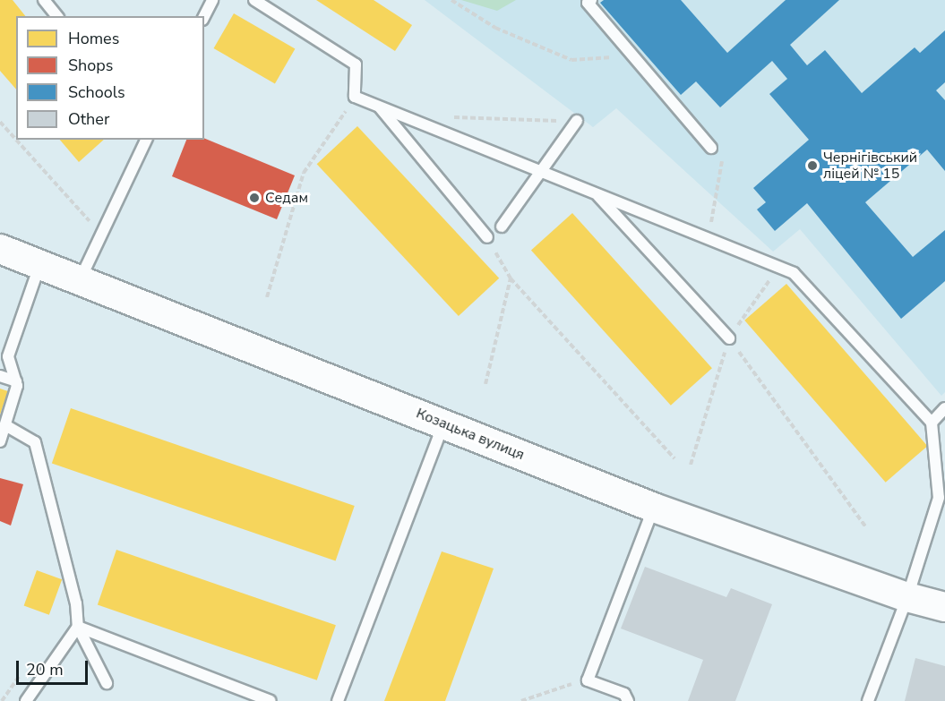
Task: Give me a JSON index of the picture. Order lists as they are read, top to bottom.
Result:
{
  "streets": {
    "main road": ["Козацька вулиця"]
  },
  "places": ["Чернігівський ліцей № 15", "Седам"],
  "legend": [
    "Homes",
    "Shops",
    "Schools",
    "Other"
  ],
  "scale_bar": "20 m"
}
